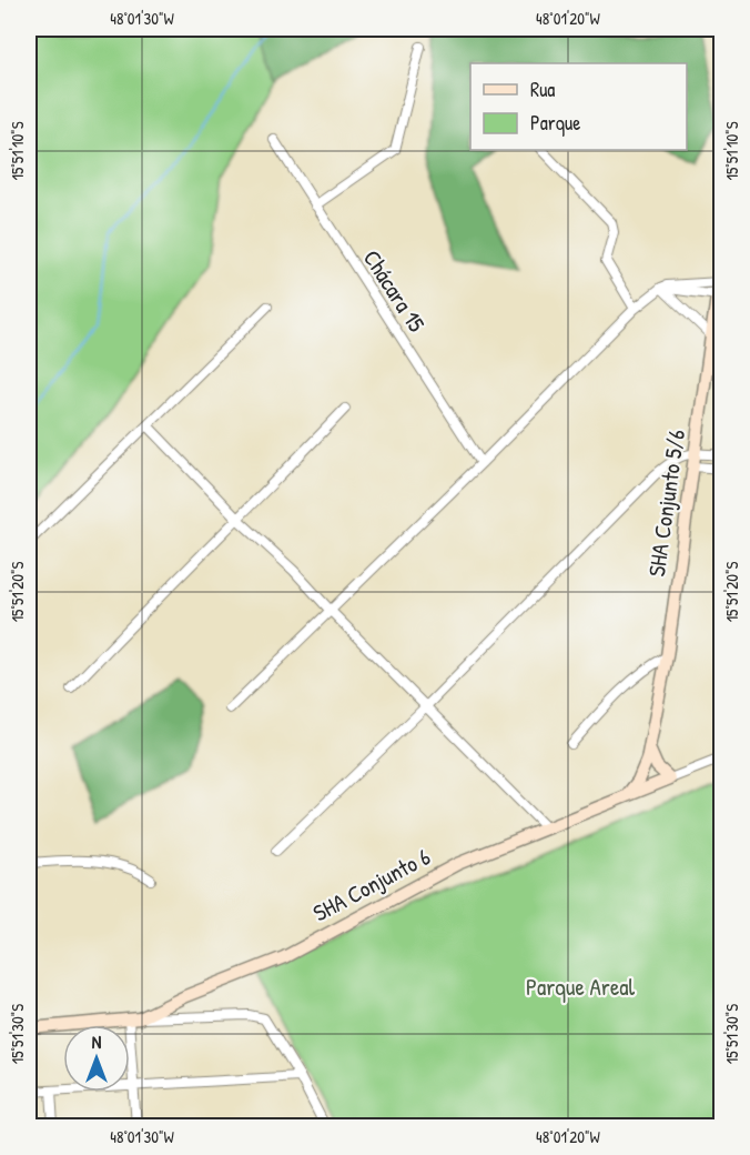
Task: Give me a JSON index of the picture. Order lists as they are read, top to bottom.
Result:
{
  "streets": {
    "street": ["Chácara 15", "SHA Conjunto 5/6", "SHA Conjunto 6"]
  },
  "crossings": [
    ["SHA Conjunto 5/6", "SHA Conjunto 6"]
  ],
  "parks": ["Parque Areal"],
  "legend": ["Rua", "Parque"],
  "north": "top",
  "coordinates": [
    "48°01'30\"W",
    "48°01'20\"W",
    "15°51'10\"S",
    "15°51'20\"S",
    "15°51'30\"S"
  ]
}
